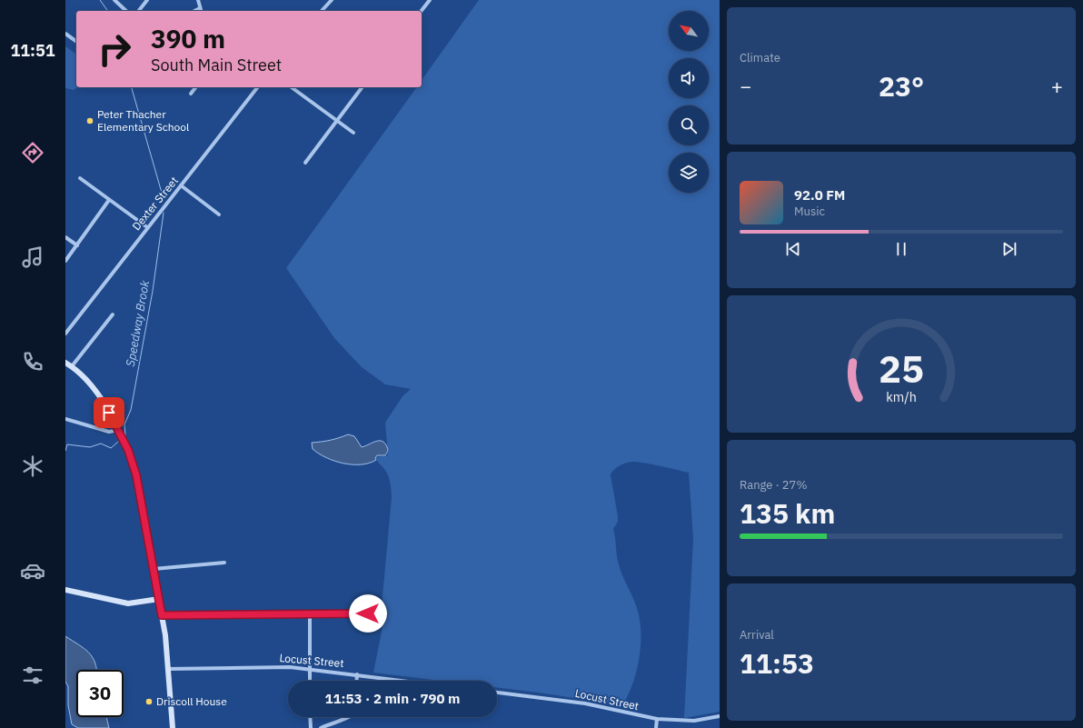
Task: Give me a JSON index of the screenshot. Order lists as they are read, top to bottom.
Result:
{
  "streets": {
    "street": ["Dexter Street", "Locust Street"]
  },
  "water": ["Speedway Brook"],
  "places": ["Peter Thacher Elementary School", "Driscoll House"],
  "north": "top left",
  "page": {
    "tabs": "11:51",
    "tile": [
      "Climate",
      ["Range · 27%", "135 km"],
      ["Arrival", "11:53"]
    ],
    "turn": ["390 m", "South Main Street"],
    "heat": ["−", "23°", "+"],
    "song": ["92.0 FM", "Music"],
    "limit": "30",
    "trip": "11:53 · 2 min · 790 m",
    "gauge": ["25", "km/h"]
  }
}
